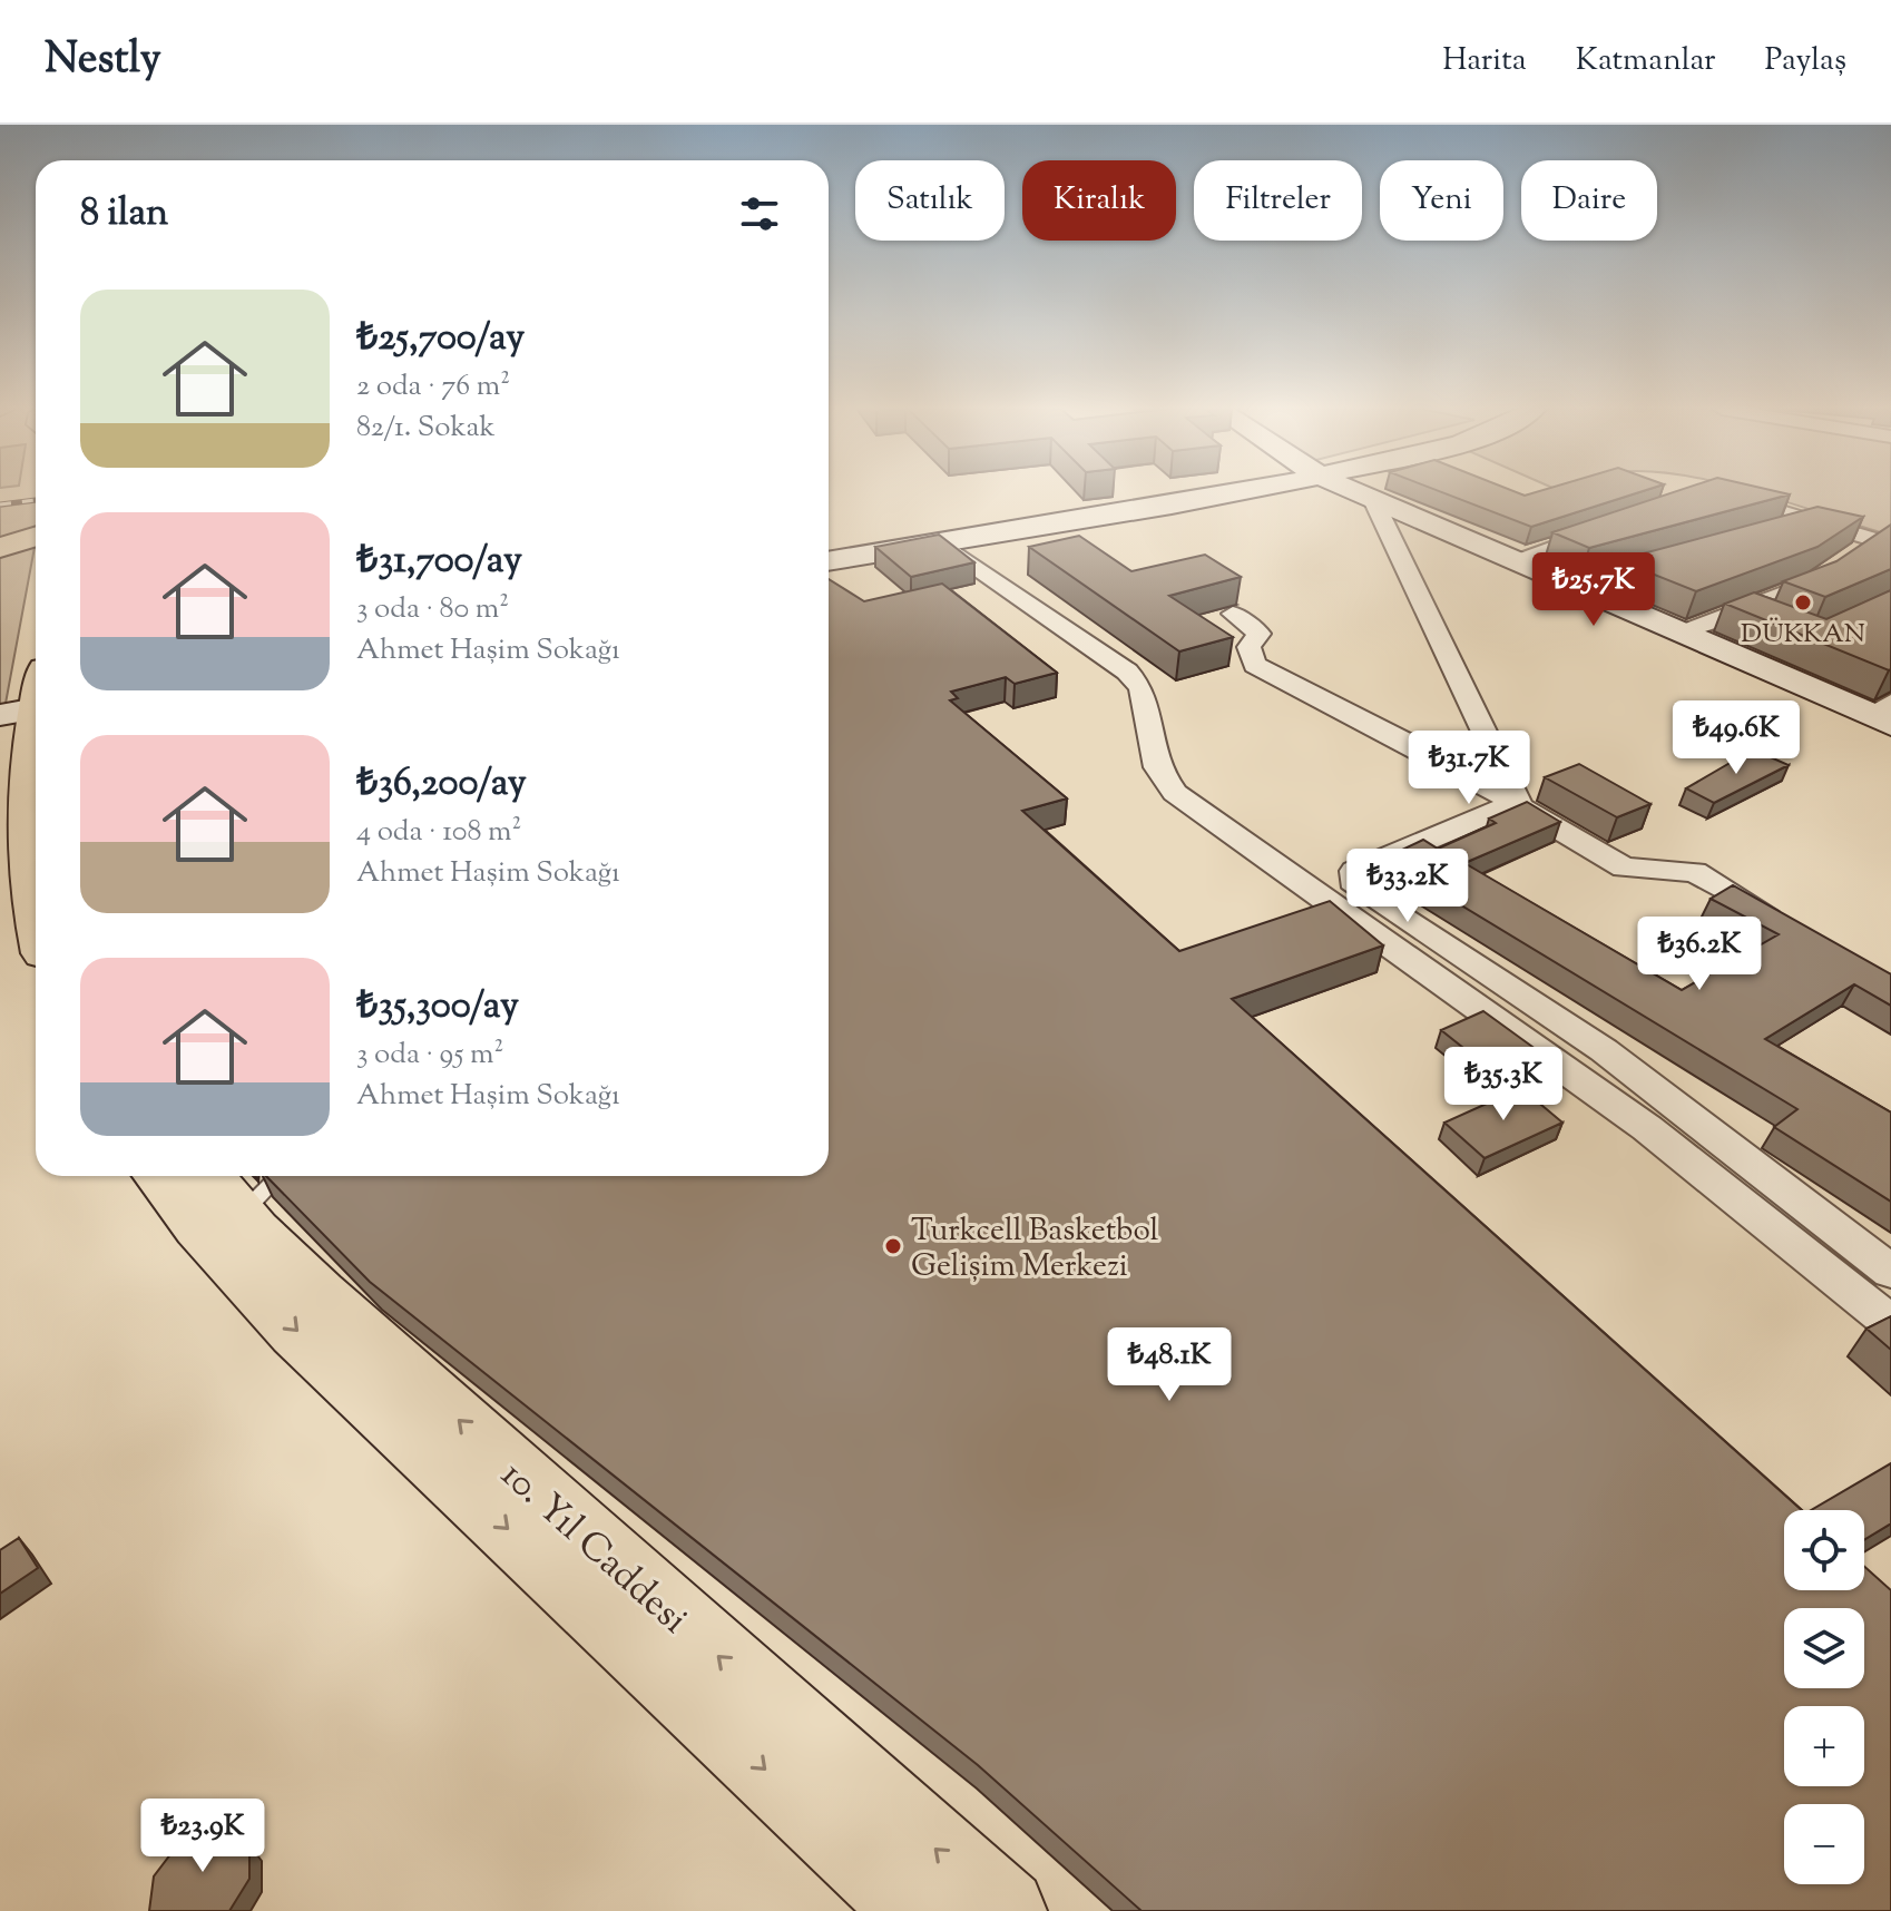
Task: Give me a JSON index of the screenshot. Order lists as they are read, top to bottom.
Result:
{
  "streets": {
    "main road": ["10. Yıl Caddesi"]
  },
  "places": ["DÜKKAN", "Turkcell Basketbol Gelişim Merkezi"],
  "page": {
    "header": "Nestly",
    "nav": ["Harita", "Katmanlar", "Paylaş"],
    "chip": [
      "Satılık",
      "Kiralık",
      "Filtreler",
      "Yeni",
      "Daire"
    ],
    "heading": "8 ilan",
    "list": [
      {
        "name": "₺25,700/ay",
        "note": "2 oda · 76 m² · 82/1. Sokak"
      },
      {
        "name": "₺31,700/ay",
        "note": "3 oda · 80 m² · Ahmet Haşim Sokağı"
      },
      {
        "name": "₺36,200/ay",
        "note": "4 oda · 108 m² · Ahmet Haşim Sokağı"
      },
      {
        "name": "₺35,300/ay",
        "note": "3 oda · 95 m² · Ahmet Haşim Sokağı"
      }
    ],
    "price": [
      "₺25.7K",
      "₺49.6K",
      "₺31.7K",
      "₺33.2K",
      "₺36.2K",
      "₺35.3K",
      "₺48.1K",
      "₺23.9K"
    ],
    "map_buttons": ["+", "−"]
  }
}
